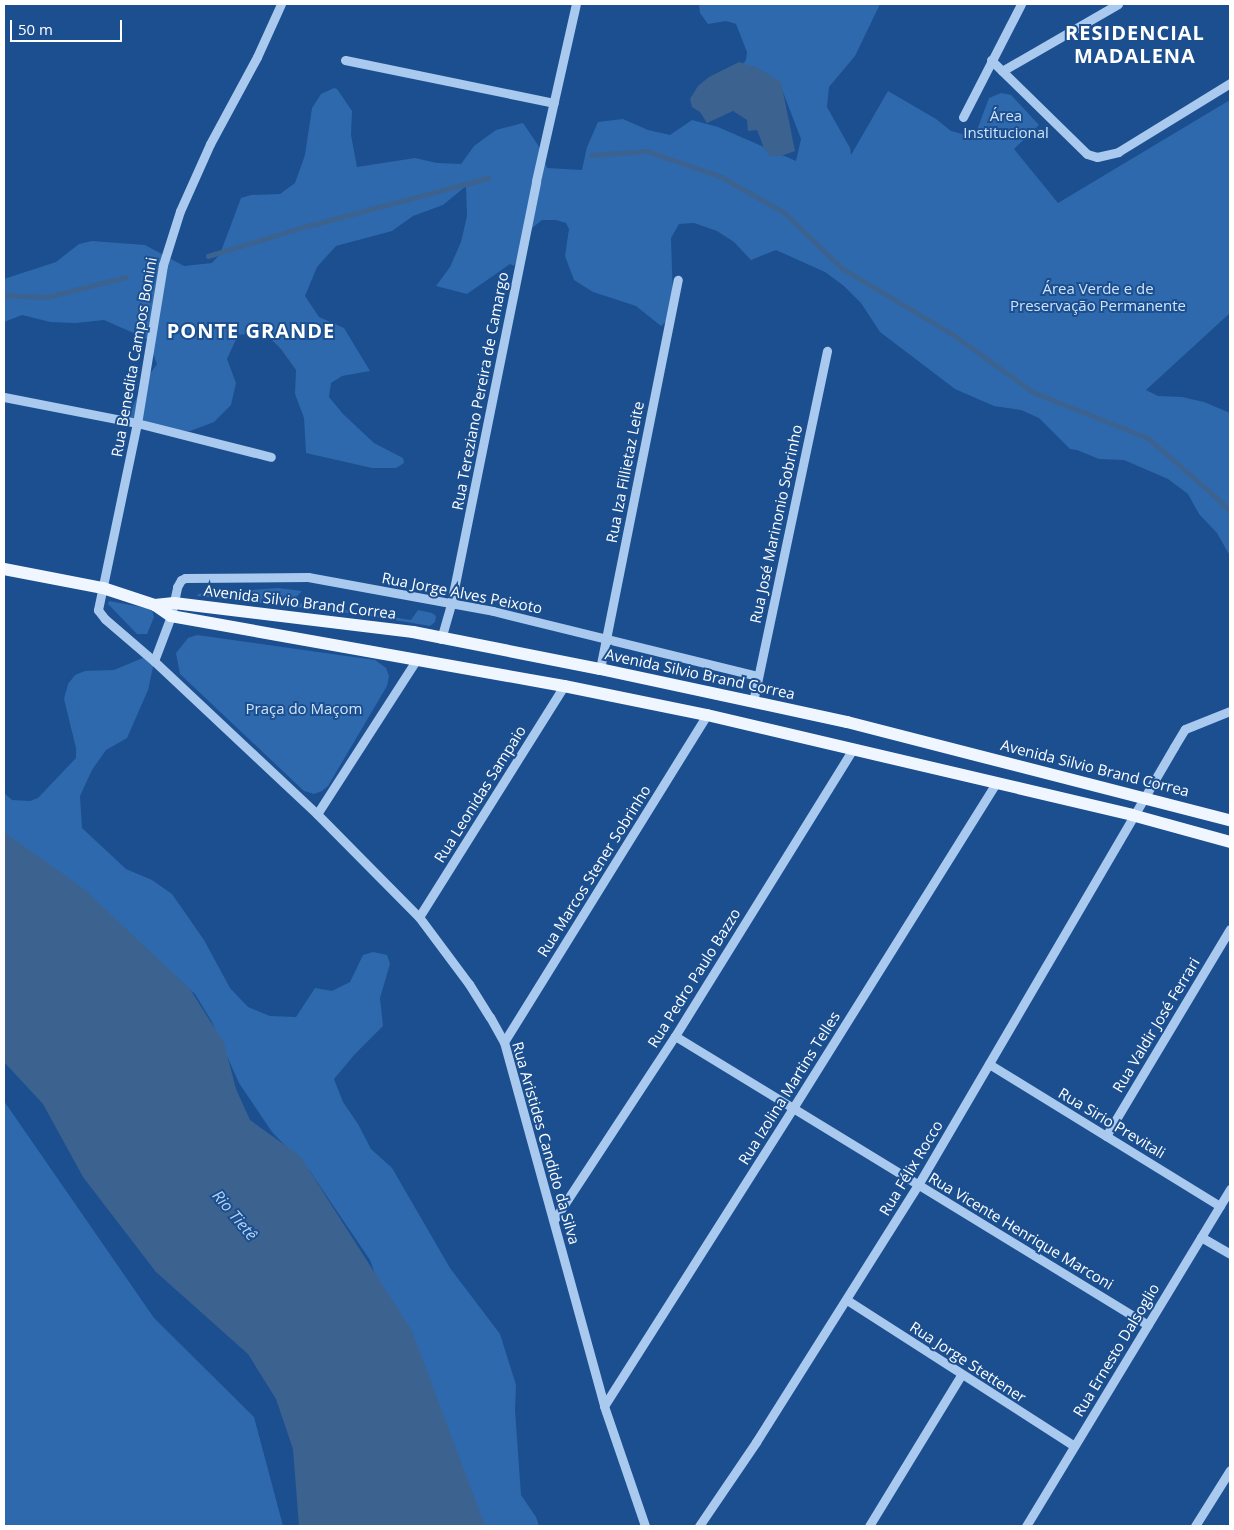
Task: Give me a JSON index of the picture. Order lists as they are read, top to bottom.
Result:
{
  "streets": {
    "main road": ["Avenida Silvio Brand Correa"],
    "street": [
      "Rua Benedita Campos Bonini",
      "Rua Tereziano Pereira de Camargo",
      "Rua Iza Fillietaz Leite",
      "Rua José Marinonio Sobrinho",
      "Rua Jorge Alves Peixoto",
      "Rua Leonidas Sampaio",
      "Rua Marcos Stener Sobrinho",
      "Rua Pedro Paulo Bazzo",
      "Rua Valdir José Ferrari",
      "Rua Izolina Martins Telles",
      "Rua Sirio Previtali",
      "Rua Aristides Candido da Silva",
      "Rua Félix Rocco",
      "Rua Vicente Henrique Marconi",
      "Rua Ernesto Dalsoglio",
      "Rua Jorge Stettener"
    ]
  },
  "crossings": [
    ["Rua Benedita Campos Bonini", "Rua Aristides Candido da Silva"],
    ["Rua Tereziano Pereira de Camargo", "Rua Jorge Alves Peixoto"],
    ["Rua Tereziano Pereira de Camargo", "Avenida Silvio Brand Correa"],
    ["Rua Iza Fillietaz Leite", "Rua Jorge Alves Peixoto"],
    ["Rua Iza Fillietaz Leite", "Avenida Silvio Brand Correa"],
    ["Rua José Marinonio Sobrinho", "Rua Jorge Alves Peixoto"],
    ["Rua José Marinonio Sobrinho", "Avenida Silvio Brand Correa"],
    ["Rua Jorge Alves Peixoto", "Avenida Silvio Brand Correa"],
    ["Rua Jorge Alves Peixoto", "Rua Aristides Candido da Silva"],
    ["Avenida Silvio Brand Correa", "Rua Leonidas Sampaio"],
    ["Avenida Silvio Brand Correa", "Rua Marcos Stener Sobrinho"],
    ["Avenida Silvio Brand Correa", "Rua Pedro Paulo Bazzo"],
    ["Avenida Silvio Brand Correa", "Rua Izolina Martins Telles"],
    ["Avenida Silvio Brand Correa", "Rua Félix Rocco"],
    ["Rua Leonidas Sampaio", "Rua Aristides Candido da Silva"],
    ["Rua Marcos Stener Sobrinho", "Rua Aristides Candido da Silva"],
    ["Rua Pedro Paulo Bazzo", "Rua Aristides Candido da Silva"],
    ["Rua Pedro Paulo Bazzo", "Rua Vicente Henrique Marconi"],
    ["Rua Valdir José Ferrari", "Rua Sirio Previtali"],
    ["Rua Izolina Martins Telles", "Rua Aristides Candido da Silva"],
    ["Rua Izolina Martins Telles", "Rua Vicente Henrique Marconi"],
    ["Rua Sirio Previtali", "Rua Félix Rocco"],
    ["Rua Sirio Previtali", "Rua Ernesto Dalsoglio"],
    ["Rua Félix Rocco", "Rua Vicente Henrique Marconi"],
    ["Rua Félix Rocco", "Rua Jorge Stettener"],
    ["Rua Vicente Henrique Marconi", "Rua Ernesto Dalsoglio"],
    ["Rua Ernesto Dalsoglio", "Rua Jorge Stettener"]
  ],
  "districts": ["RESIDENCIAL MADALENA", "PONTE GRANDE"],
  "water": ["Rio Tietê"],
  "parks": ["Área Institucional", "Área Verde e de Preservação Permanente", "Praça do Maçom"],
  "scale_bar": "50 m"
}
